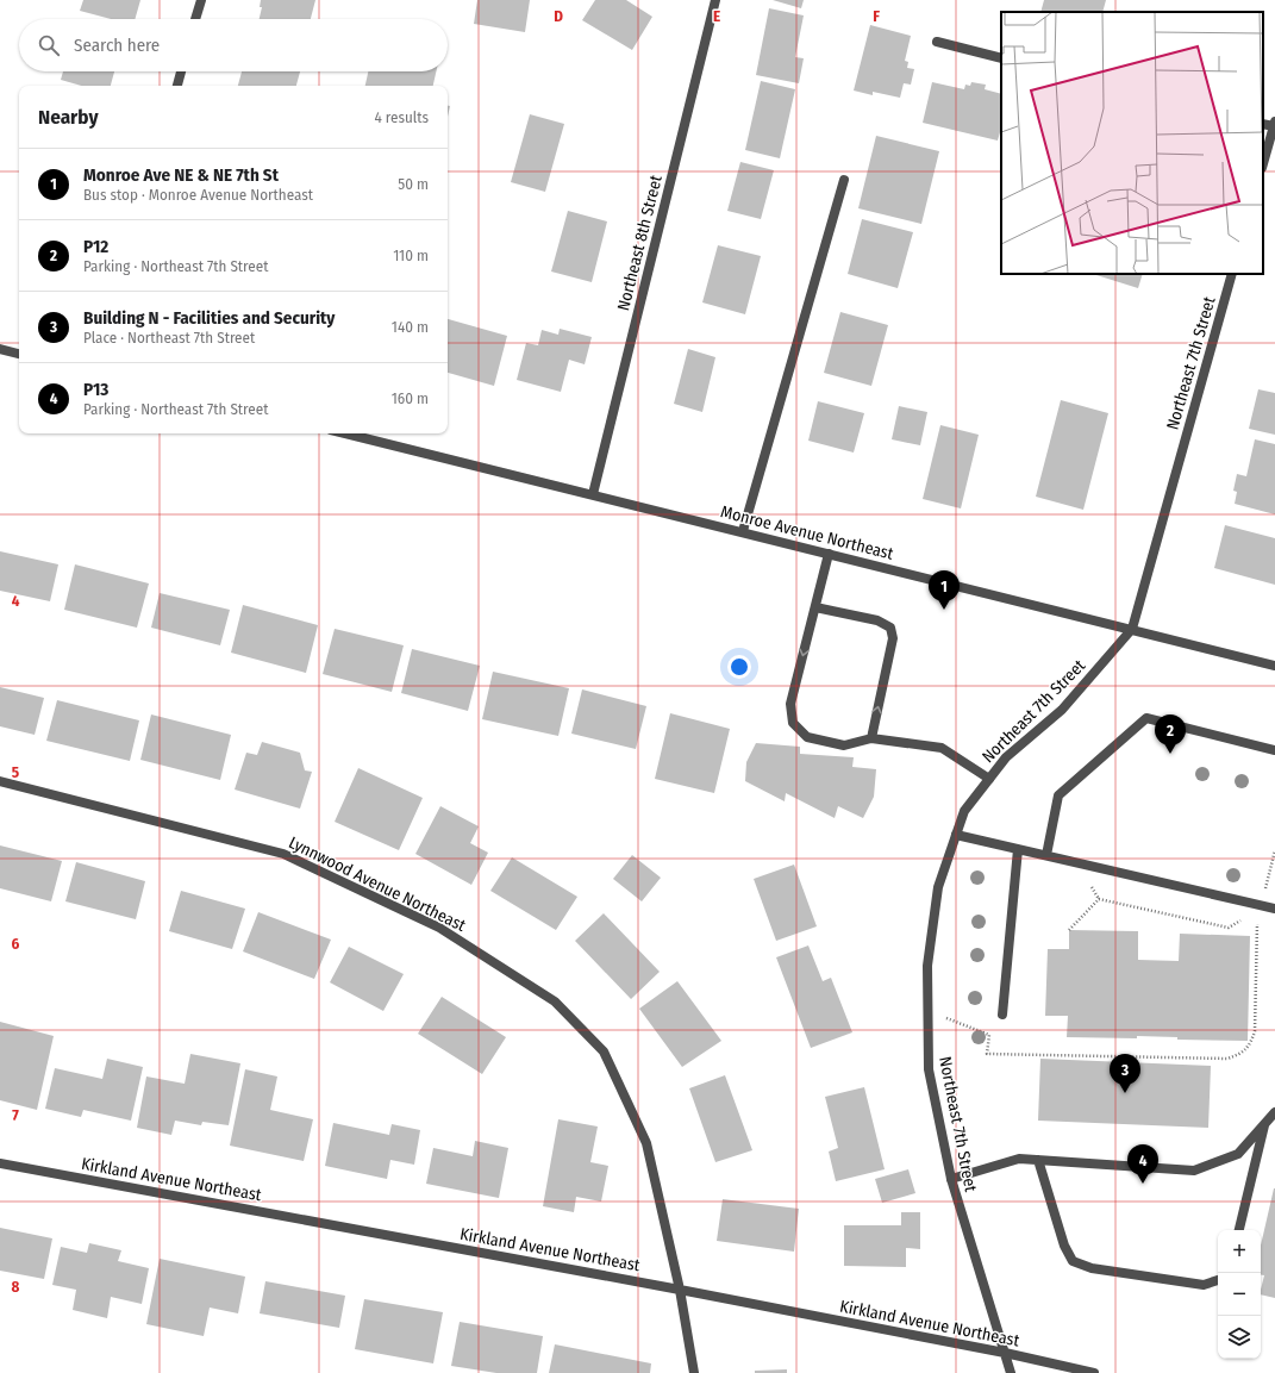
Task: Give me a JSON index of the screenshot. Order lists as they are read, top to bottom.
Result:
{
  "streets": {
    "street": [
      "Northeast 8th Street",
      "Northeast 7th Street",
      "Monroe Avenue Northeast",
      "Lynnwood Avenue Northeast",
      "Kirkland Avenue Northeast"
    ]
  },
  "crossings": [
    ["Northeast 8th Street", "Monroe Avenue Northeast"],
    ["Northeast 7th Street", "Monroe Avenue Northeast"],
    ["Northeast 7th Street", "Kirkland Avenue Northeast"],
    ["Lynnwood Avenue Northeast", "Kirkland Avenue Northeast"]
  ],
  "page": {
    "search": "Search here",
    "heading": ["Nearby", "4 results"],
    "list": [
      {
        "mark": "1",
        "name": "Monroe Ave NE & NE 7th St",
        "note": "Bus stop · Monroe Avenue Northeast",
        "value": "50 m"
      },
      {
        "mark": "2",
        "name": "P12",
        "note": "Parking · Northeast 7th Street",
        "value": "110 m"
      },
      {
        "mark": "3",
        "name": "Building N - Facilities and Security",
        "note": "Place · Northeast 7th Street",
        "value": "140 m"
      },
      {
        "mark": "4",
        "name": "P13",
        "note": "Parking · Northeast 7th Street",
        "value": "160 m"
      }
    ],
    "pins": [
      "1",
      "2",
      "3",
      "4"
    ],
    "map_buttons": ["+", "−"]
  },
  "grid": {
    "columns": ["D", "E", "F"],
    "rows": [
      "4",
      "5",
      "6",
      "7",
      "8"
    ]
  }
}
